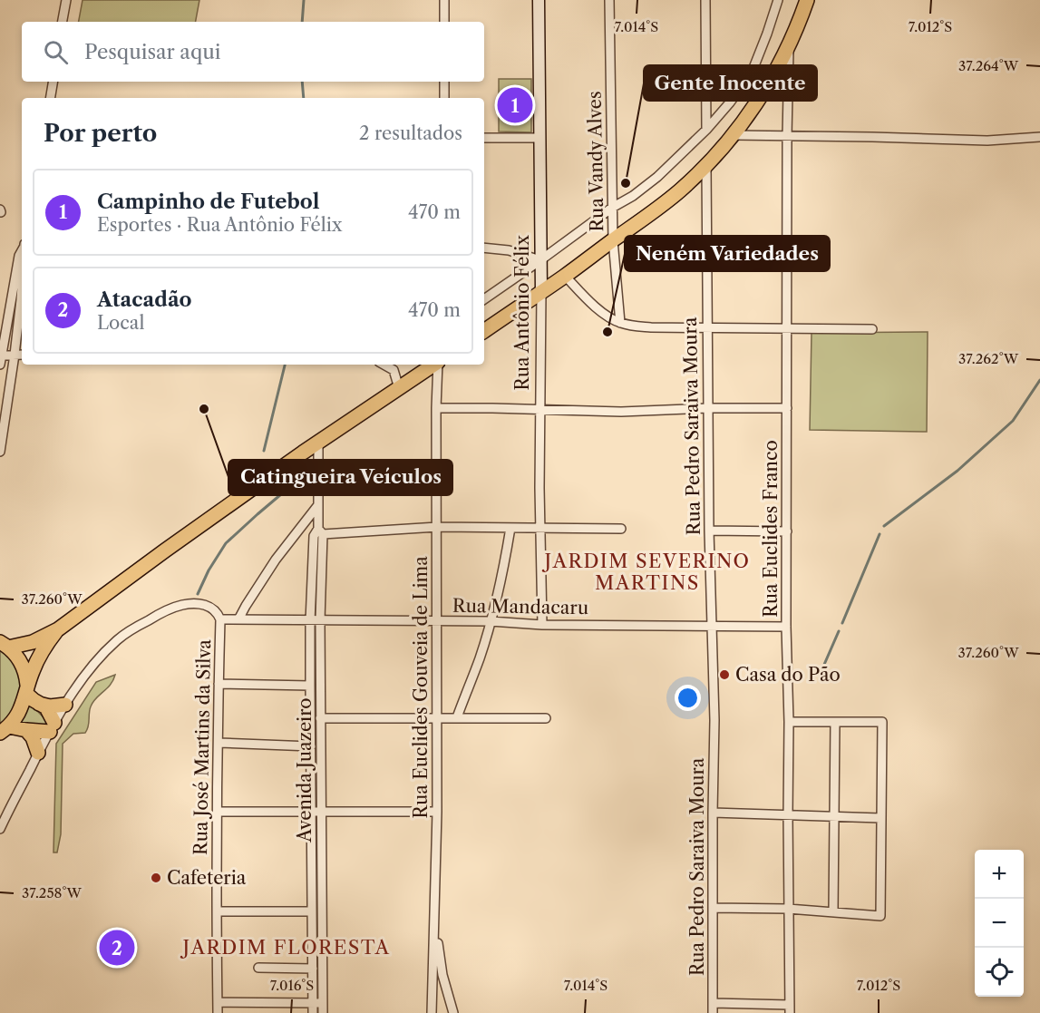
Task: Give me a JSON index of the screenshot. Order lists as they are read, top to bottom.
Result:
{
  "streets": {
    "main road": ["Rua Antônio Félix"],
    "street": [
      "Rua Vandy Alves",
      "Rua Pedro Saraiva Moura",
      "Rua Euclides Franco",
      "Rua Mandacaru",
      "Rua Euclides Gouveia de Lima",
      "Rua José Martins da Silva",
      "Avenida Juazeiro"
    ]
  },
  "crossings": [
    ["Rua Antônio Félix", "Rua Mandacaru"],
    ["Rua Pedro Saraiva Moura", "Rua Mandacaru"],
    ["Rua Euclides Franco", "Rua Mandacaru"],
    ["Rua Mandacaru", "Rua Euclides Gouveia de Lima"],
    ["Rua Mandacaru", "Rua José Martins da Silva"],
    ["Rua Mandacaru", "Avenida Juazeiro"]
  ],
  "districts": ["JARDIM SEVERINO MARTINS", "JARDIM FLORESTA"],
  "places": [
    "Gente Inocente",
    "Neném Variedades",
    "Catingueira Veículos",
    "Casa do Pão",
    "Cafeteria"
  ],
  "page": {
    "search": "Pesquisar aqui",
    "pins": ["1", "2"],
    "heading": ["Por perto", "2 resultados"],
    "list": [
      {
        "mark": "1",
        "name": "Campinho de Futebol",
        "note": "Esportes · Rua Antônio Félix",
        "value": "470 m"
      },
      {
        "mark": "2",
        "name": "Atacadão",
        "note": "Local",
        "value": "470 m"
      }
    ],
    "map_buttons": ["+", "−"]
  },
  "coordinates": [
    "7.014°S",
    "7.012°S",
    "37.264°W",
    "37.262°W",
    "37.260°W",
    "37.258°W",
    "7.016°S"
  ]
}
